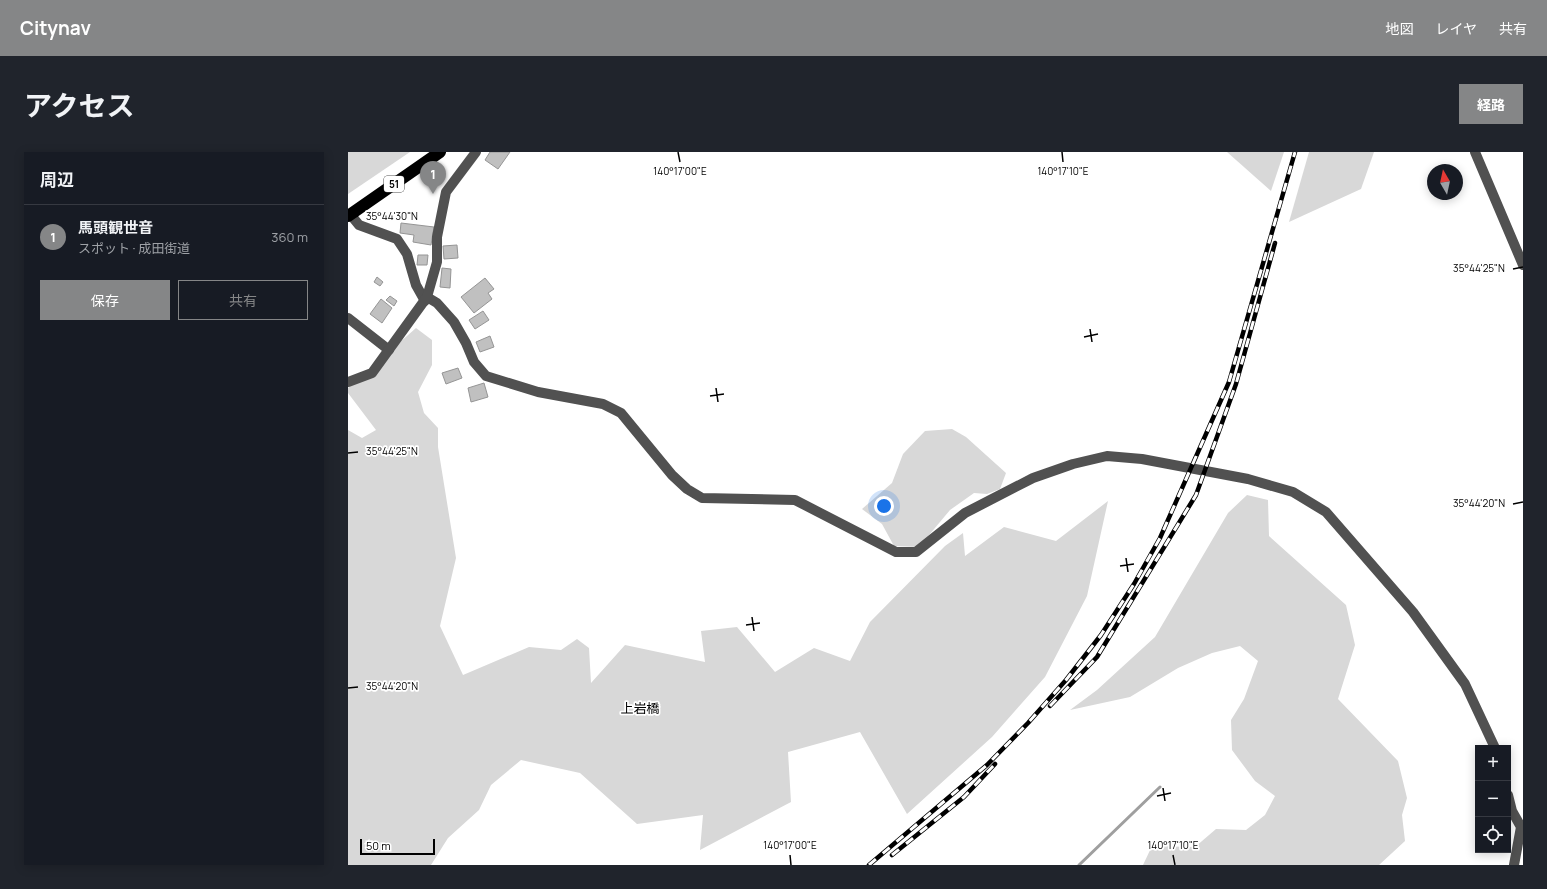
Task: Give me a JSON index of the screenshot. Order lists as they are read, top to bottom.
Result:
{
  "streets": {
    "highway": ["51"]
  },
  "districts": ["上岩橋"],
  "scale_bar": "50 m",
  "north": "top",
  "page": {
    "header": "Citynav",
    "nav": ["地図", "レイヤ", "共有"],
    "title": "アクセス",
    "buttons": [
      "経路",
      ["保存", "共有"]
    ],
    "heading": "周辺",
    "pins": "1",
    "list": [
      {
        "mark": "1",
        "name": "馬頭観世音",
        "note": "スポット · 成田街道",
        "value": "360 m"
      }
    ],
    "map_buttons": ["+", "−"],
    "scale": "50 m"
  },
  "coordinates": [
    "140°17'00\"E",
    "140°17'10\"E",
    "35°44'30\"N",
    "35°44'25\"N",
    "35°44'20\"N"
  ]
}
